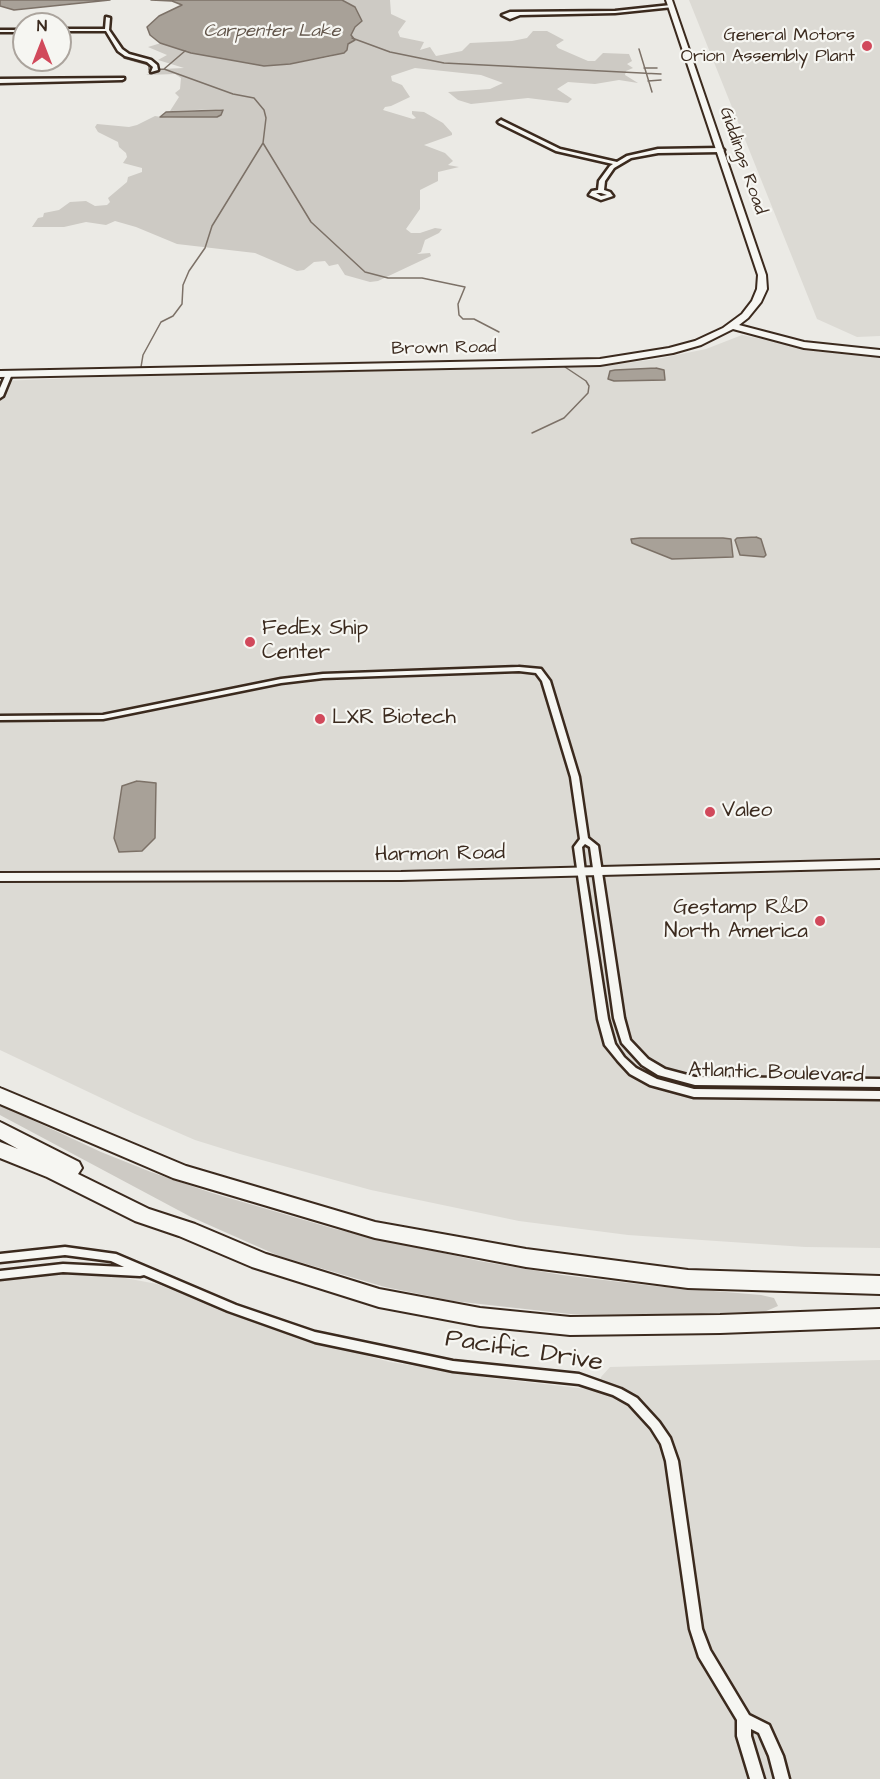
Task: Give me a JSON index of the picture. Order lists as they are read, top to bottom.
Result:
{
  "streets": {
    "main road": ["Giddings Road", "Brown Road"],
    "street": ["Harmon Road", "Atlantic Boulevard", "Pacific Drive"]
  },
  "crossings": [
    ["Giddings Road", "Brown Road"],
    ["Harmon Road", "Atlantic Boulevard"]
  ],
  "water": ["Carpenter Lake"],
  "places": [
    "General Motors Orion Assembly Plant",
    "FedEx Ship Center",
    "LXR Biotech",
    "Valeo",
    "Gestamp R&D North America"
  ],
  "north": "top"
}
